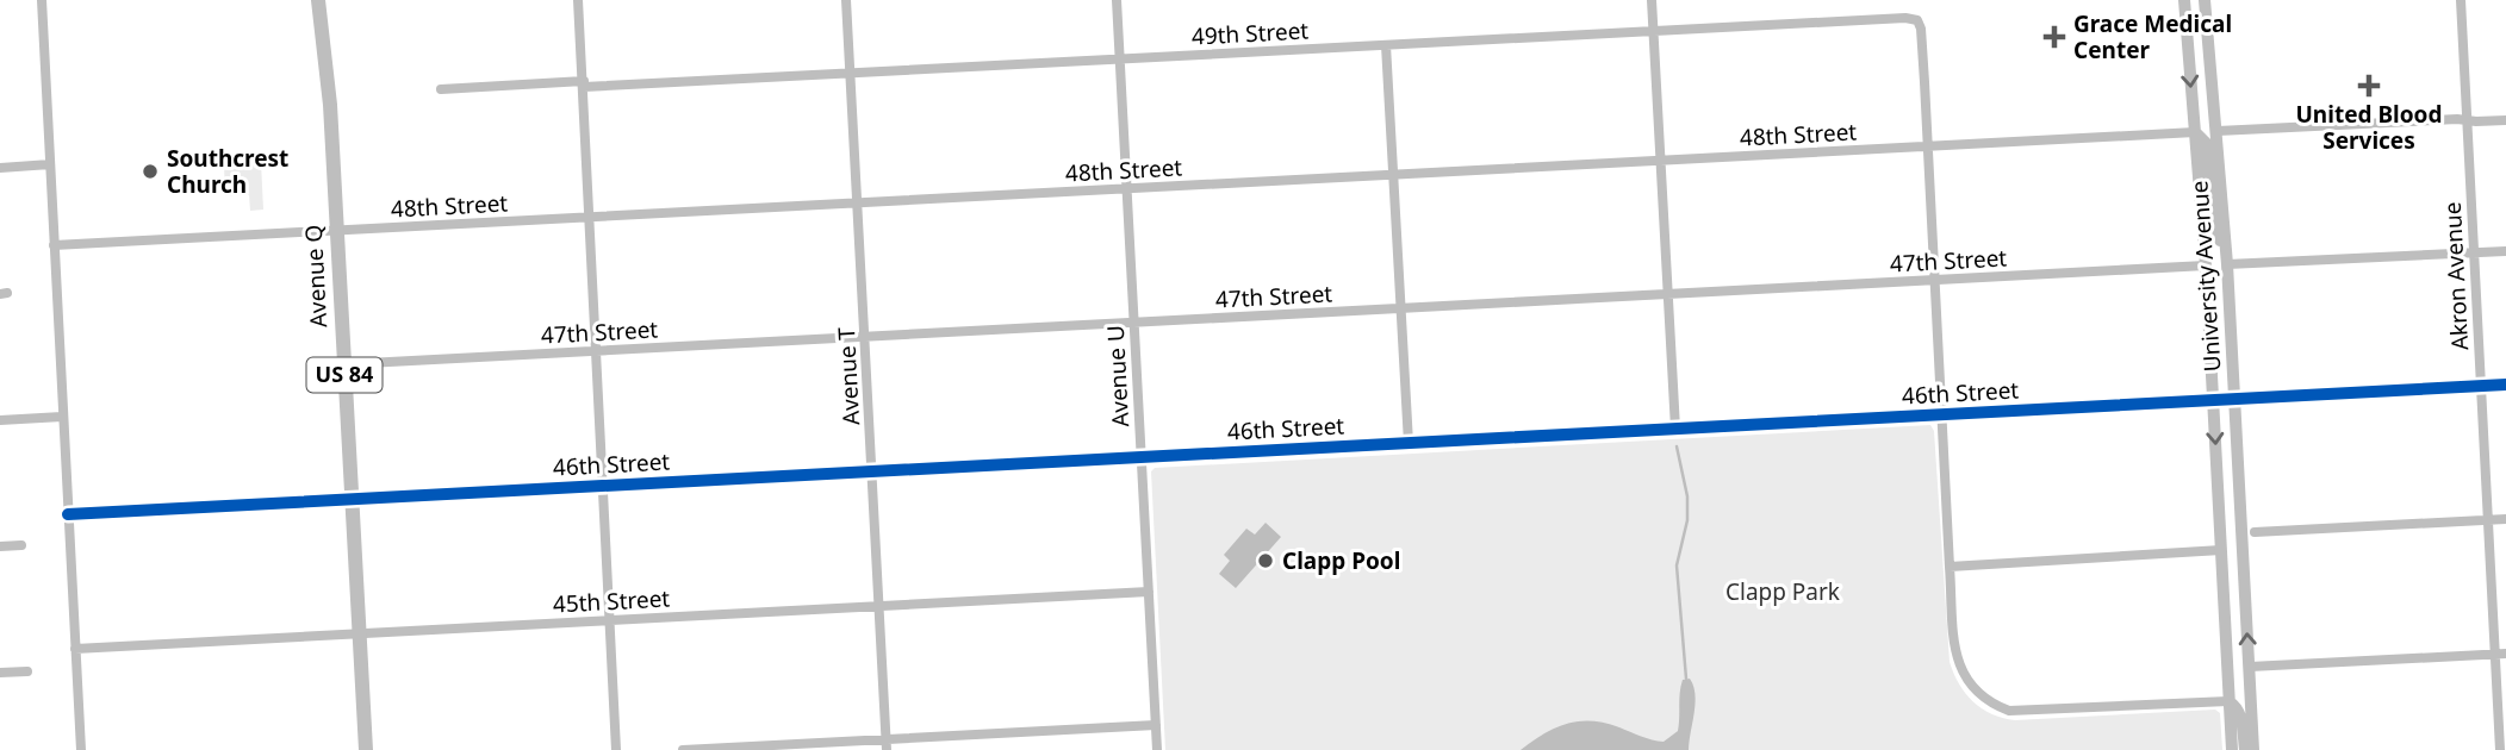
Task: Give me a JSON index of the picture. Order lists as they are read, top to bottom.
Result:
{
  "streets": {
    "highway": ["Avenue Q", "US 84"],
    "main road": ["University Avenue"],
    "street": [
      "49th Street",
      "48th Street",
      "47th Street",
      "Akron Avenue",
      "Avenue T",
      "Avenue U",
      "46th Street",
      "45th Street"
    ]
  },
  "crossings": [
    ["49th Street", "48th Street"],
    ["49th Street", "Avenue T"],
    ["49th Street", "Avenue U"],
    ["48th Street", "Avenue Q"],
    ["48th Street", "University Avenue"],
    ["48th Street", "Avenue T"],
    ["48th Street", "Avenue U"],
    ["47th Street", "Avenue Q"],
    ["47th Street", "University Avenue"],
    ["47th Street", "Avenue T"],
    ["47th Street", "Avenue U"],
    ["Avenue Q", "46th Street"],
    ["Avenue Q", "45th Street"],
    ["University Avenue", "46th Street"],
    ["Akron Avenue", "46th Street"],
    ["Avenue T", "46th Street"],
    ["Avenue T", "45th Street"],
    ["Avenue U", "46th Street"],
    ["Avenue U", "45th Street"]
  ],
  "parks": ["Clapp Park"],
  "places": {
    "health": ["Grace Medical Center", "United Blood Services"],
    "other": ["Southcrest Church", "Clapp Pool"]
  }
}
